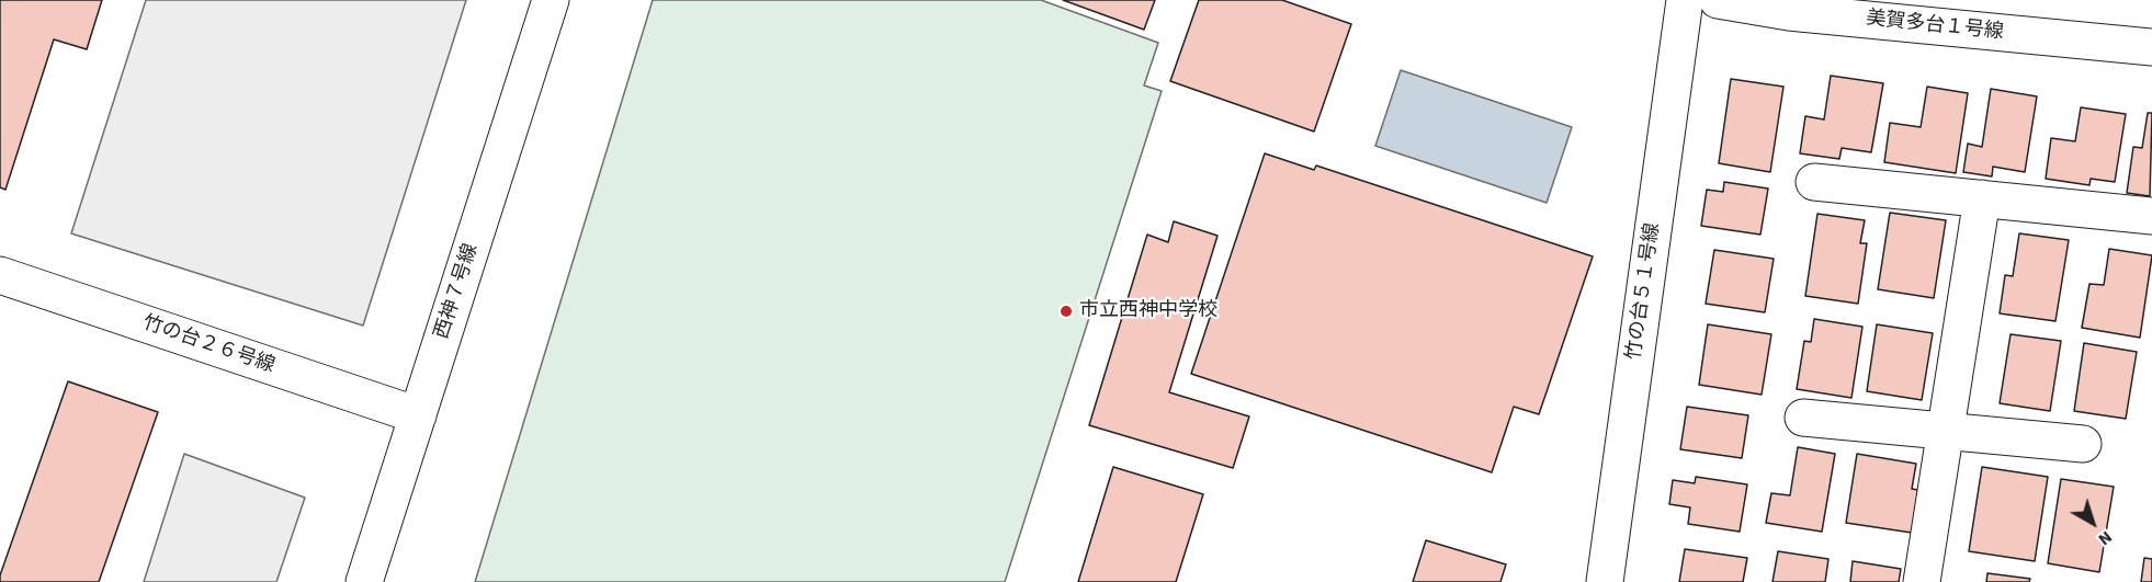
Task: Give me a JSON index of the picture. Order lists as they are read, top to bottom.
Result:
{
  "streets": {
    "street": [
      "美賀多台１号線",
      "西神７号線",
      "竹の台５１号線",
      "竹の台２６号線"
    ]
  },
  "crossings": [
    ["西神７号線", "竹の台２６号線"]
  ],
  "places": ["市立西神中学校"],
  "north": "bottom right"
}
